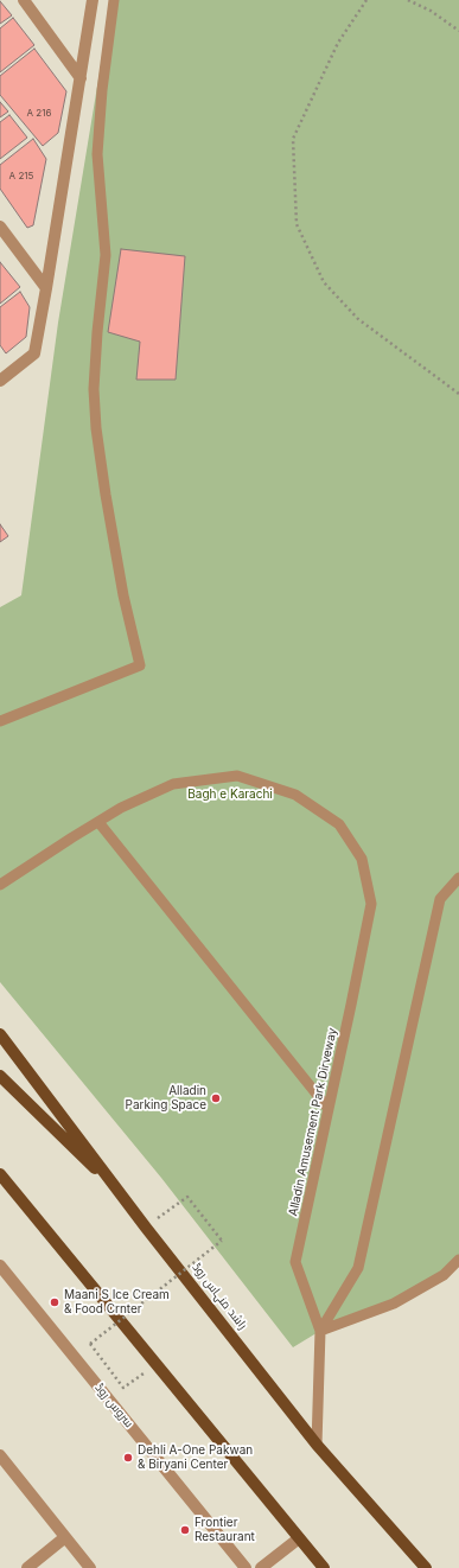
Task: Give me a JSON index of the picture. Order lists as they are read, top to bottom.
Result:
{
  "streets": {
    "main road": ["راشد منہاس روڈ"],
    "street": ["سروس روڈ"],
    "lane": ["Alladin Amusement Park Dirveway"]
  },
  "parks": ["Bagh e Karachi"],
  "places": [
    "Alladin Parking Space",
    "Maani S Ice Cream & Food Crnter",
    "Dehli A-One Pakwan & Biryani Center",
    "Frontier Restaurant"
  ],
  "house_numbers": ["A 216", "A 215"]
}
